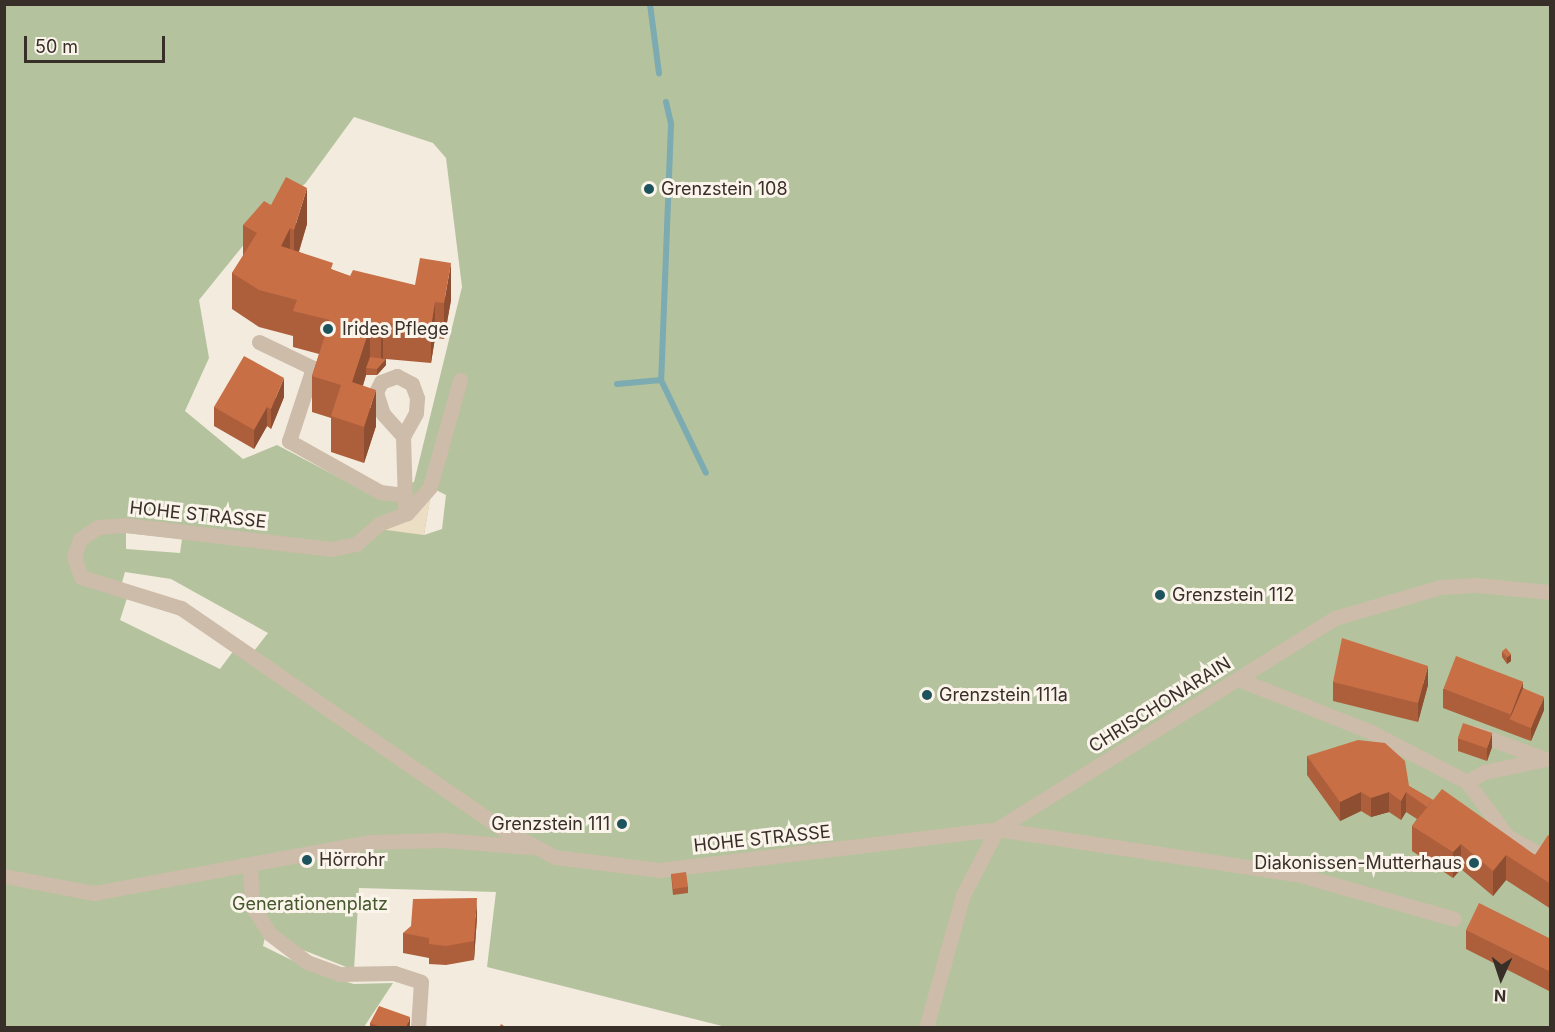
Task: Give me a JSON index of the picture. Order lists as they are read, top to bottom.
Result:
{
  "streets": {
    "street": ["HOHE STRASSE", "CHRISCHONARAIN"]
  },
  "crossings": [
    ["HOHE STRASSE", "CHRISCHONARAIN"]
  ],
  "parks": ["Generationenplatz"],
  "places": [
    "Grenzstein 108",
    "Irides Pflege",
    "Grenzstein 112",
    "Grenzstein 111a",
    "Grenzstein 111",
    "Hörrohr",
    "Diakonissen-Mutterhaus"
  ],
  "scale_bar": "50 m",
  "north": "bottom"
}
